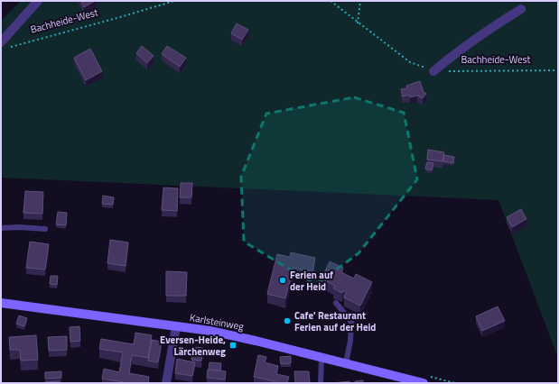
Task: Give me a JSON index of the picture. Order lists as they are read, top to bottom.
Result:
{
  "streets": {
    "street": ["Bachheide-West", "Karlsteinweg"]
  },
  "places": {
    "other": ["Ferien auf der Heid", "Cafe' Restaurant Ferien auf der Heid"],
    "transit": ["Eversen-Heide, Lärchenweg"]
  }
}
